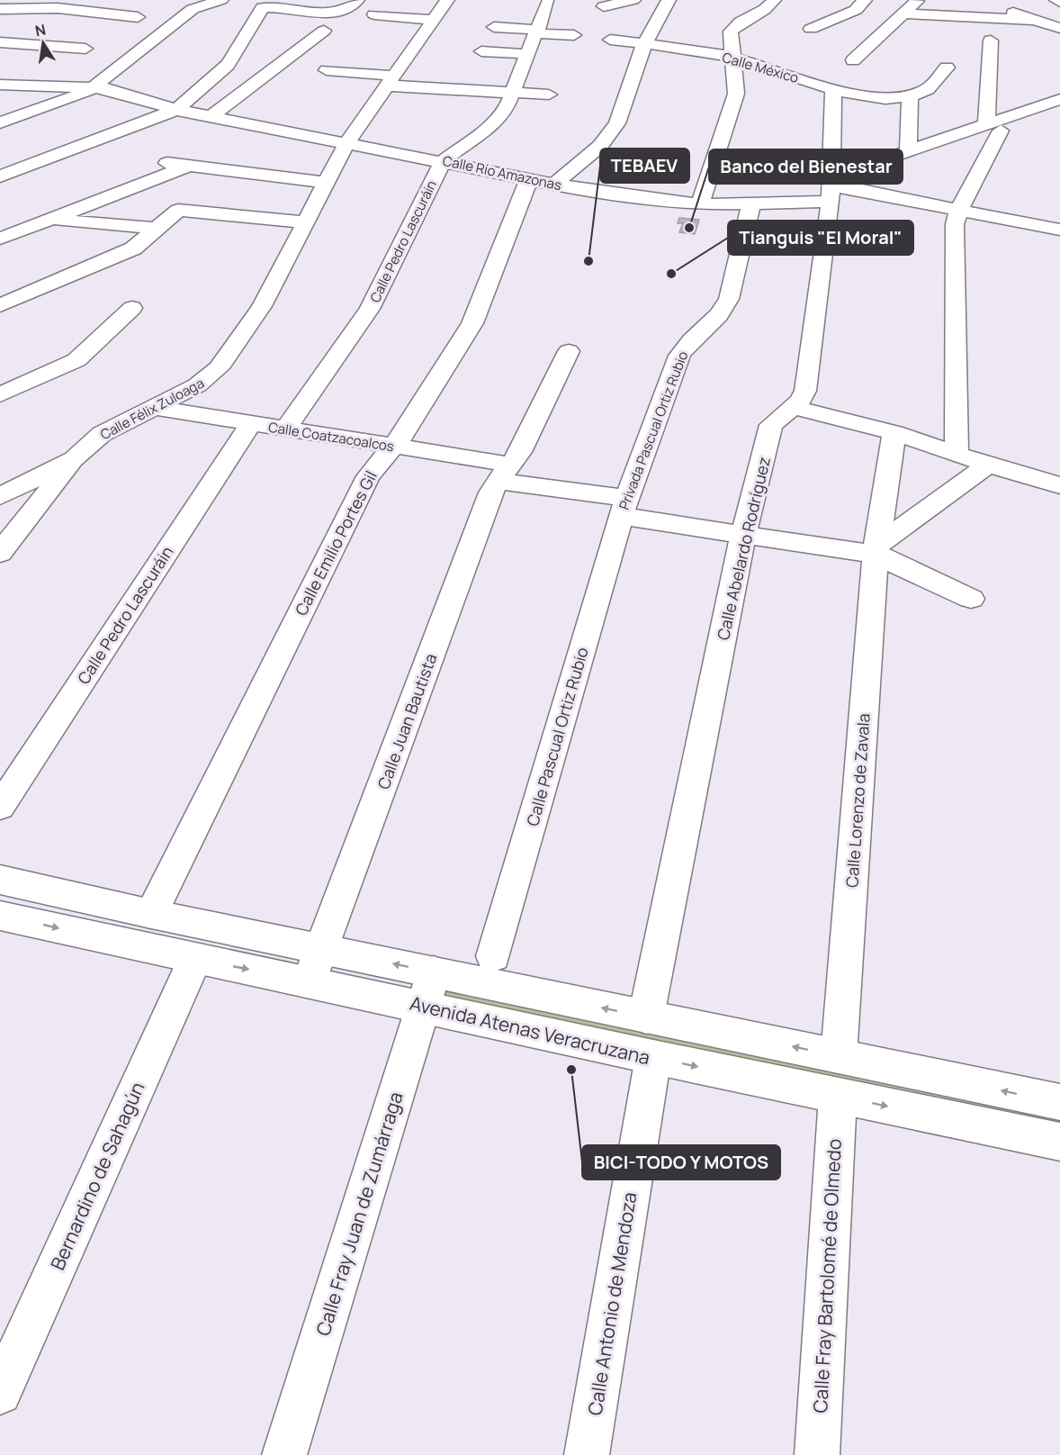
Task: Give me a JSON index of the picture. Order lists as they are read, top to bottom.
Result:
{
  "streets": {
    "street": [
      "Calle México",
      "Calle Río Amazonas",
      "Calle Pedro Lascuráin",
      "Calle Félix Zuloaga",
      "Privada Pascual Ortiz Rubio",
      "Calle Coatzacoalcos",
      "Calle Emilio Portes Gil",
      "Calle Abelardo Rodríguez",
      "Calle Juan Bautista",
      "Calle Pascual Ortiz Rubio",
      "Calle Lorenzo de Zavala",
      "Avenida Atenas Veracruzana",
      "Bernardino de Sahagún",
      "Calle Fray Juan de Zumárraga",
      "Calle Fray Bartolomé de Olmedo",
      "Calle Antonio de Mendoza"
    ]
  },
  "crossings": [
    ["Calle México", "Calle Abelardo Rodríguez"],
    ["Calle Río Amazonas", "Calle Pedro Lascuráin"],
    ["Calle Río Amazonas", "Calle Félix Zuloaga"],
    ["Calle Río Amazonas", "Privada Pascual Ortiz Rubio"],
    ["Calle Río Amazonas", "Calle Emilio Portes Gil"],
    ["Calle Río Amazonas", "Calle Abelardo Rodríguez"],
    ["Calle Pedro Lascuráin", "Calle Coatzacoalcos"],
    ["Calle Félix Zuloaga", "Calle Coatzacoalcos"],
    ["Privada Pascual Ortiz Rubio", "Calle Coatzacoalcos"],
    ["Privada Pascual Ortiz Rubio", "Calle Pascual Ortiz Rubio"],
    ["Calle Coatzacoalcos", "Calle Emilio Portes Gil"],
    ["Calle Coatzacoalcos", "Calle Abelardo Rodríguez"],
    ["Calle Coatzacoalcos", "Calle Juan Bautista"],
    ["Calle Coatzacoalcos", "Calle Pascual Ortiz Rubio"],
    ["Calle Coatzacoalcos", "Calle Lorenzo de Zavala"],
    ["Calle Emilio Portes Gil", "Avenida Atenas Veracruzana"],
    ["Calle Abelardo Rodríguez", "Avenida Atenas Veracruzana"],
    ["Calle Juan Bautista", "Avenida Atenas Veracruzana"],
    ["Calle Lorenzo de Zavala", "Avenida Atenas Veracruzana"],
    ["Avenida Atenas Veracruzana", "Bernardino de Sahagún"],
    ["Avenida Atenas Veracruzana", "Calle Fray Juan de Zumárraga"],
    ["Avenida Atenas Veracruzana", "Calle Fray Bartolomé de Olmedo"],
    ["Avenida Atenas Veracruzana", "Calle Antonio de Mendoza"]
  ],
  "places": [
    "Banco del Bienestar",
    "TEBAEV",
    "Tianguis \"El Moral\"",
    "BICI-TODO Y MOTOS"
  ],
  "north": "top"
}
